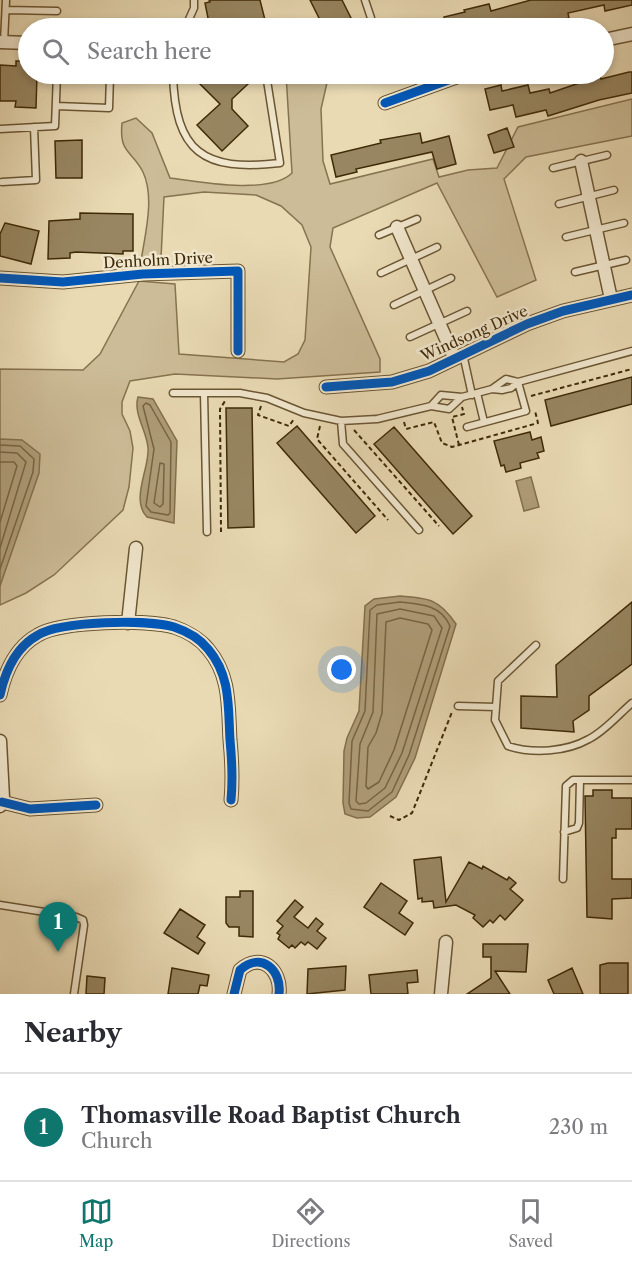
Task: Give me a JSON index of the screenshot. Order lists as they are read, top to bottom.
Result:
{
  "streets": {
    "street": ["Denholm Drive", "Windsong Drive"]
  },
  "page": {
    "search": "Search here",
    "pins": "1",
    "heading": "Nearby",
    "list": [
      {
        "mark": "1",
        "name": "Thomasville Road Baptist Church",
        "note": "Church",
        "value": "230 m"
      }
    ],
    "nav": ["Map", "Directions", "Saved"]
  }
}
